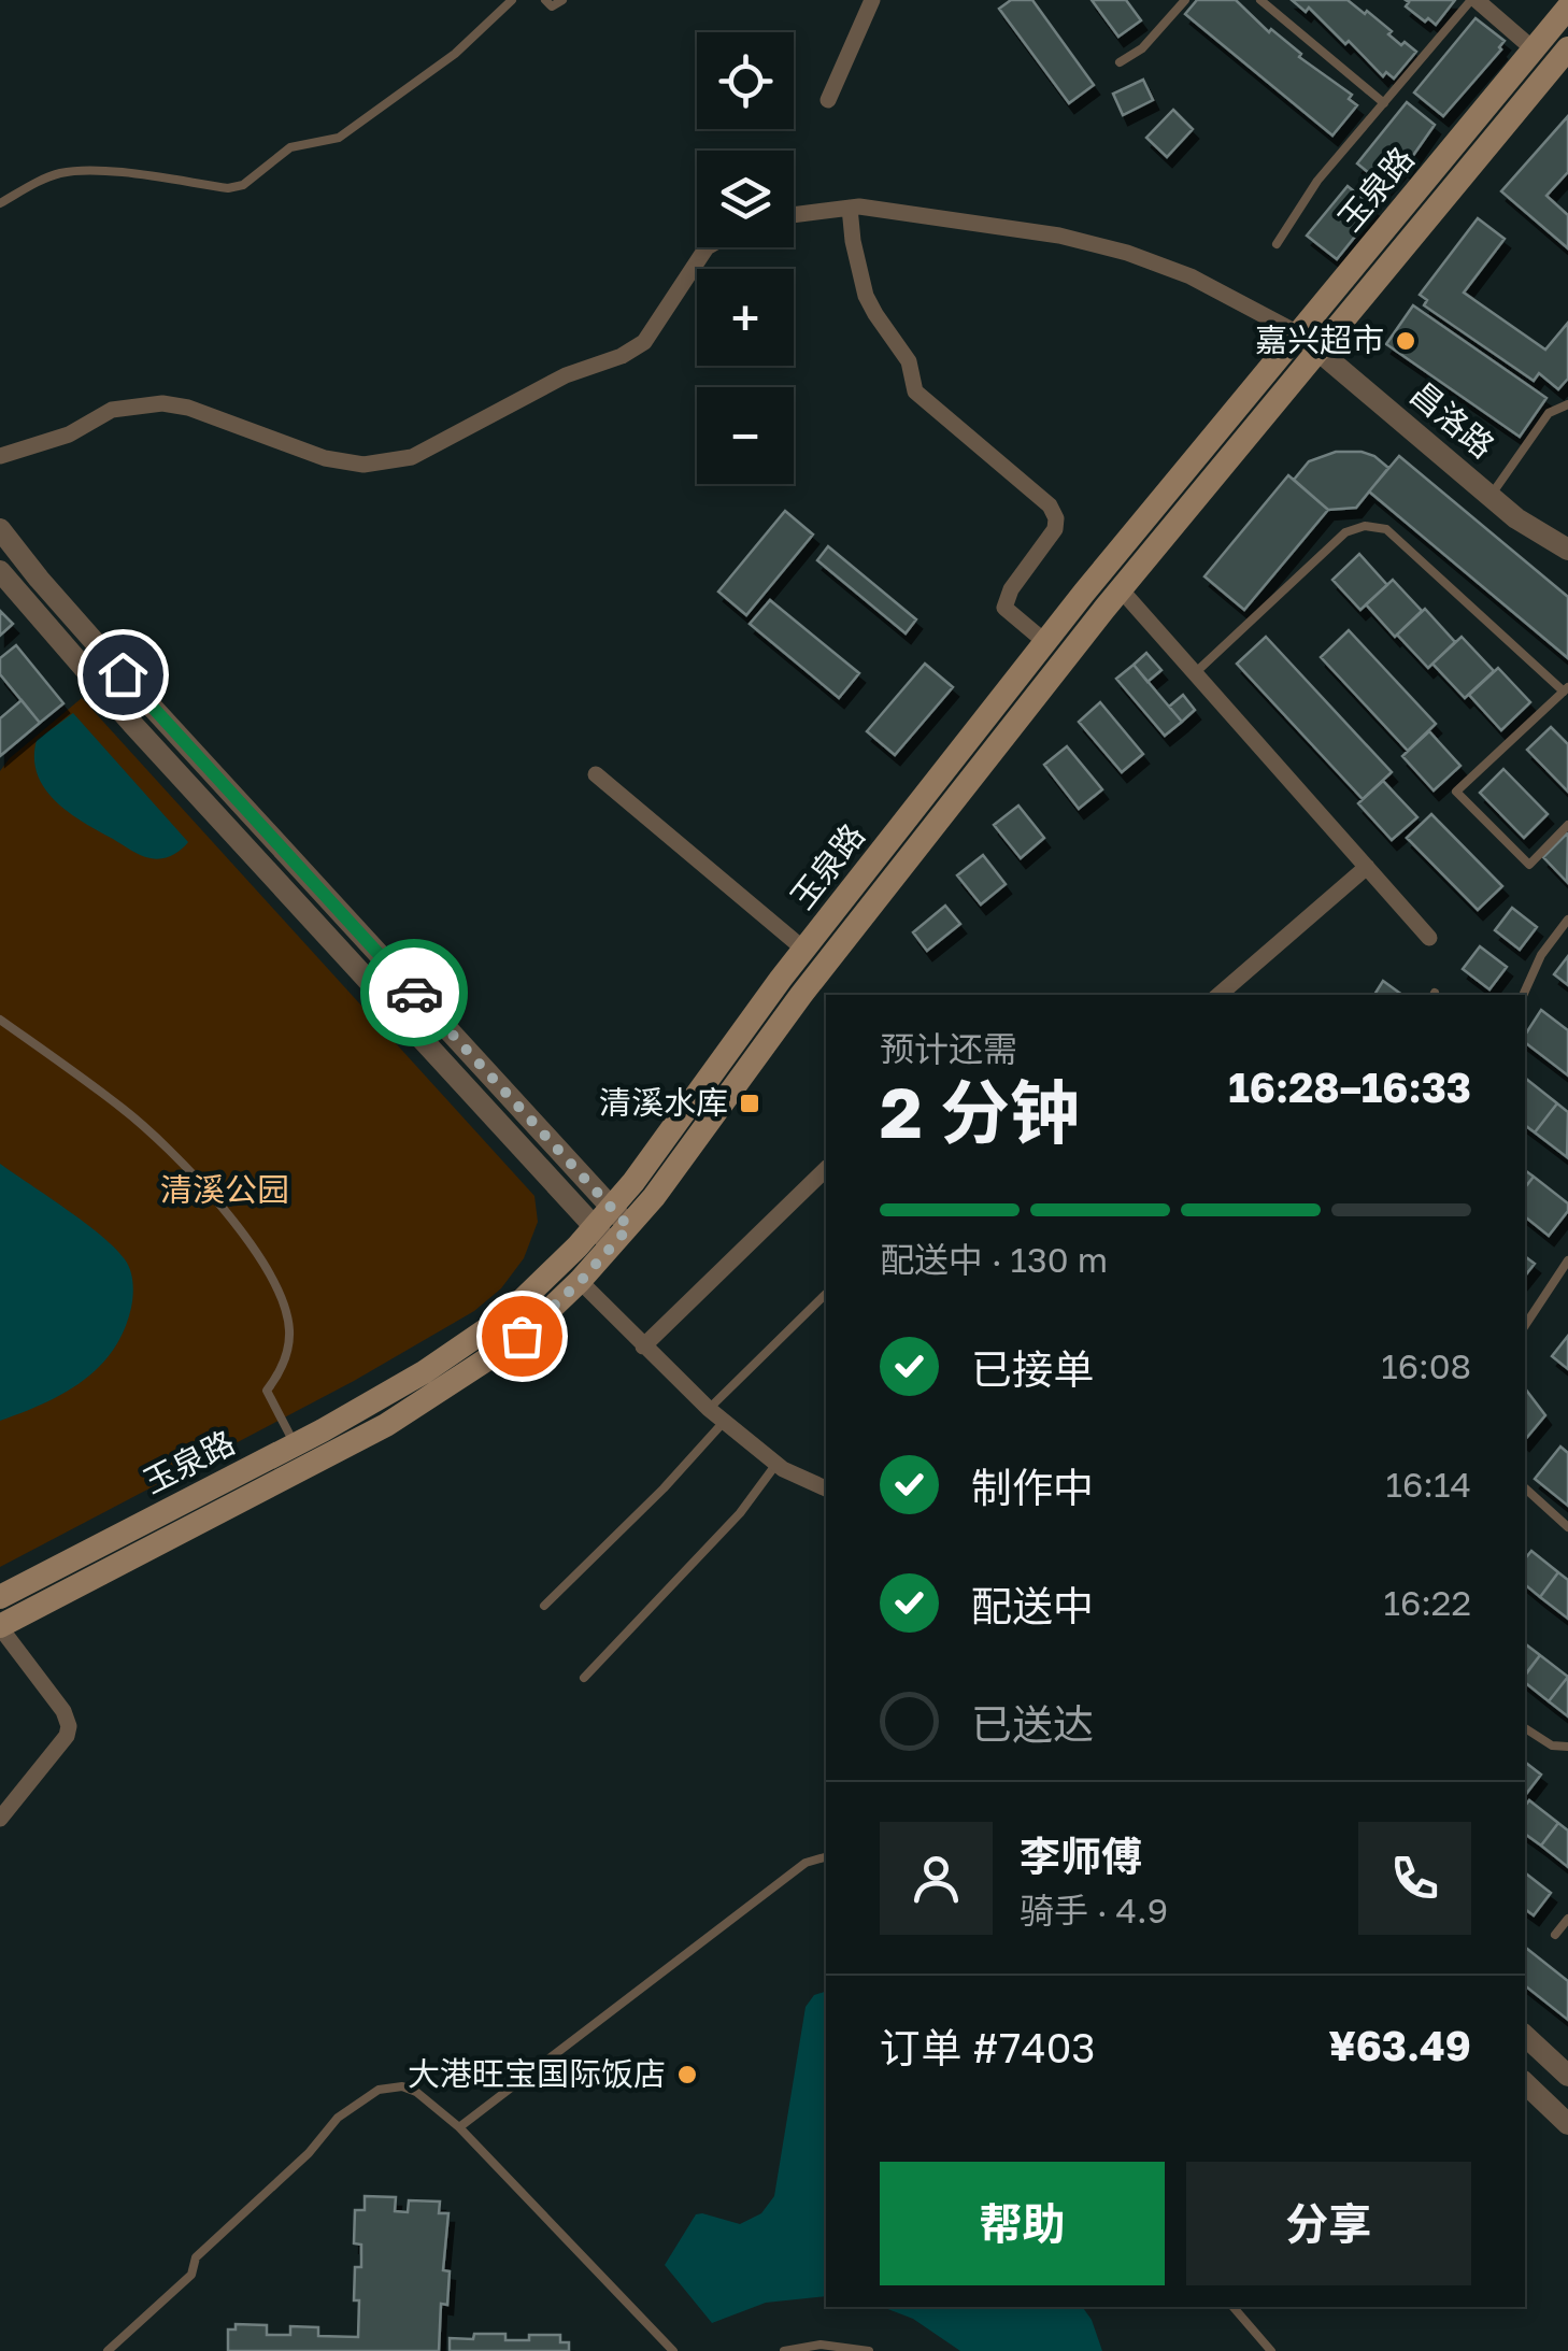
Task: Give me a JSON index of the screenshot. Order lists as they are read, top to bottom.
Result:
{
  "streets": {
    "main road": ["玉泉路"],
    "street": ["昌洛路"]
  },
  "crossings": [
    ["玉泉路", "昌洛路"]
  ],
  "parks": ["清溪公园"],
  "places": {
    "other": ["嘉兴超市", "大港旺宝国际饭店"],
    "transit": ["清溪水库"]
  },
  "page": {
    "map_buttons": ["+", "−"],
    "heading": ["2 分钟", "预计还需", "16:28–16:33"],
    "panel": [
      "李师傅",
      "骑手 · 4.9",
      "订单 #7403",
      "¥63.49"
    ],
    "bar": "配送中 · 130 m",
    "list": [
      ["已接单", "16:08"],
      ["制作中", "16:14"],
      ["配送中", "16:22"],
      "已送达"
    ],
    "buttons": ["帮助", "分享"]
  }
}
